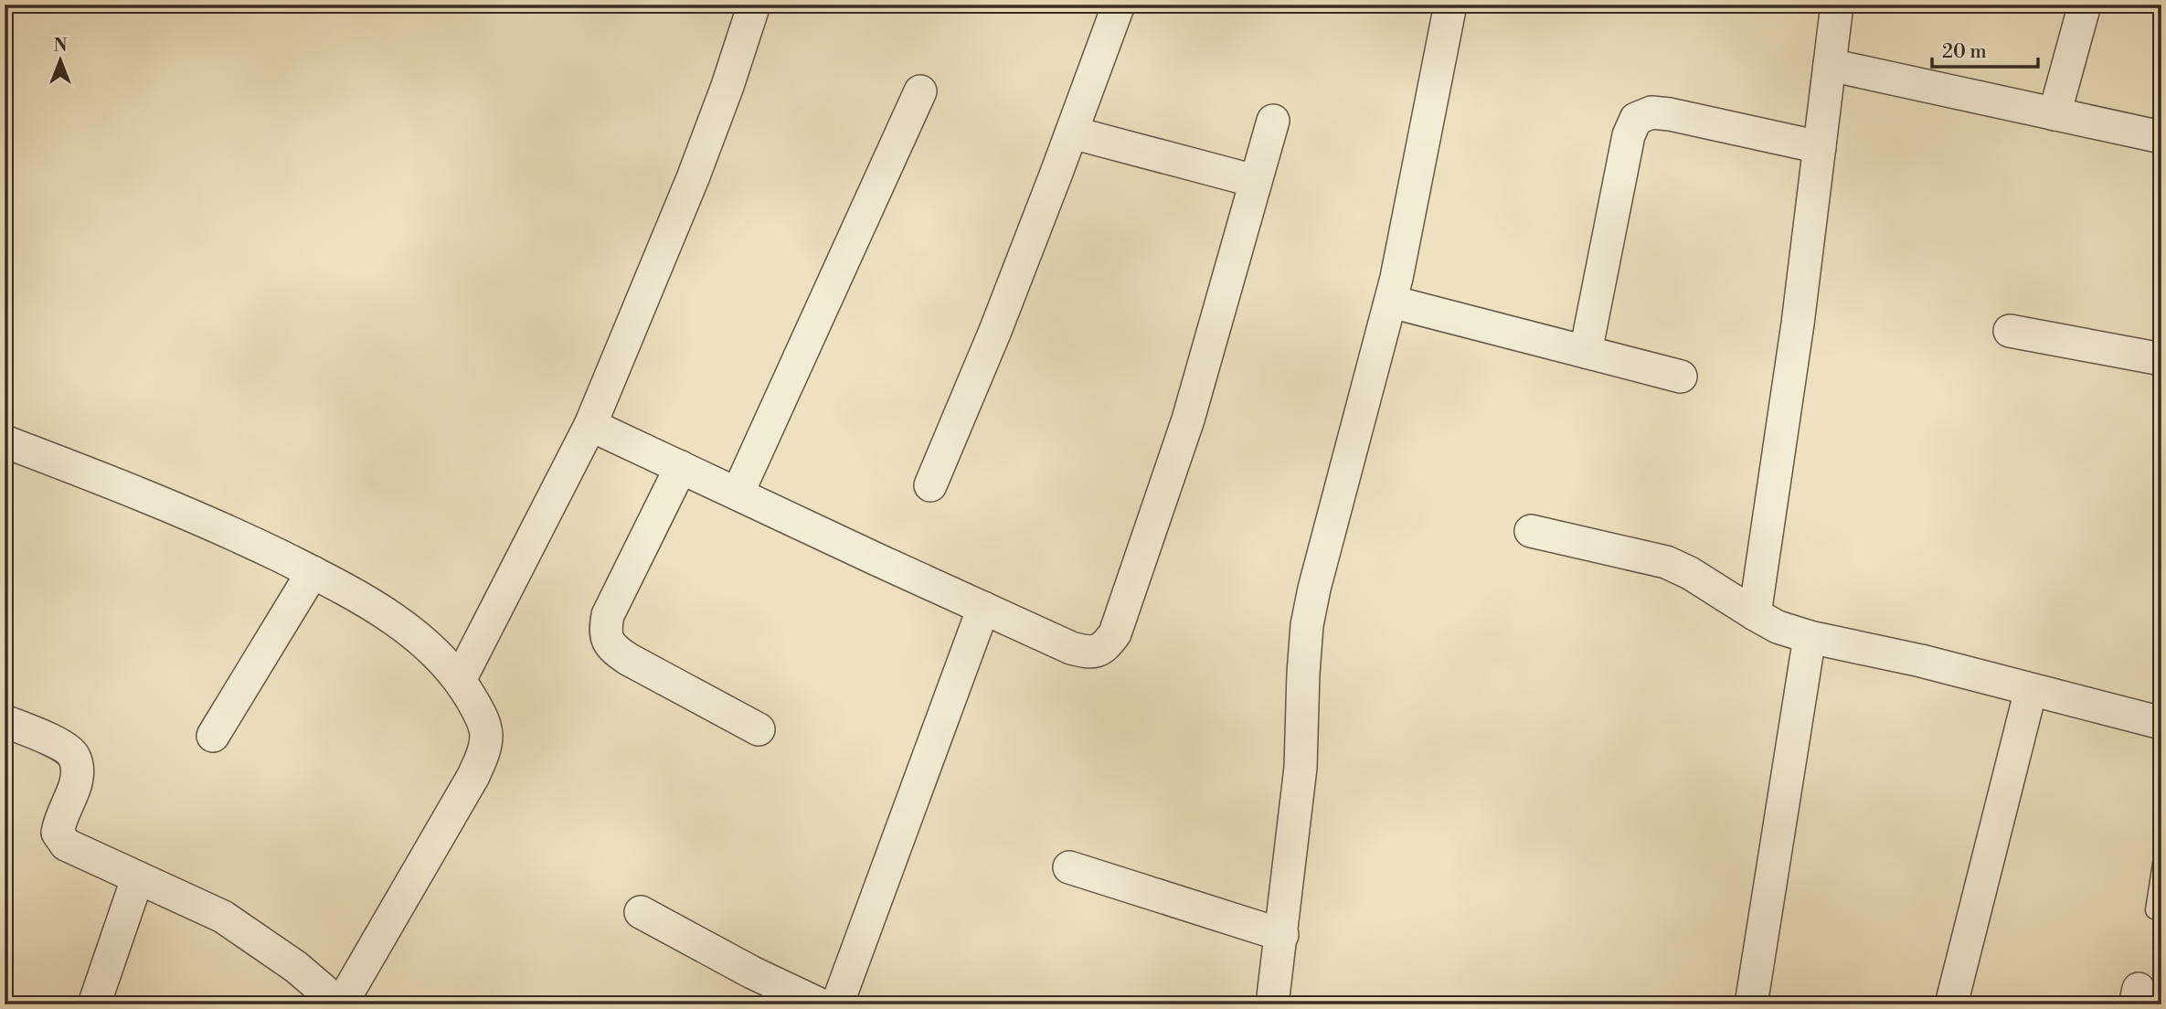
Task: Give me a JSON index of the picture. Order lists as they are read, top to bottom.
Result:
{
  "scale_bar": "20 m",
  "north": "top"
}
